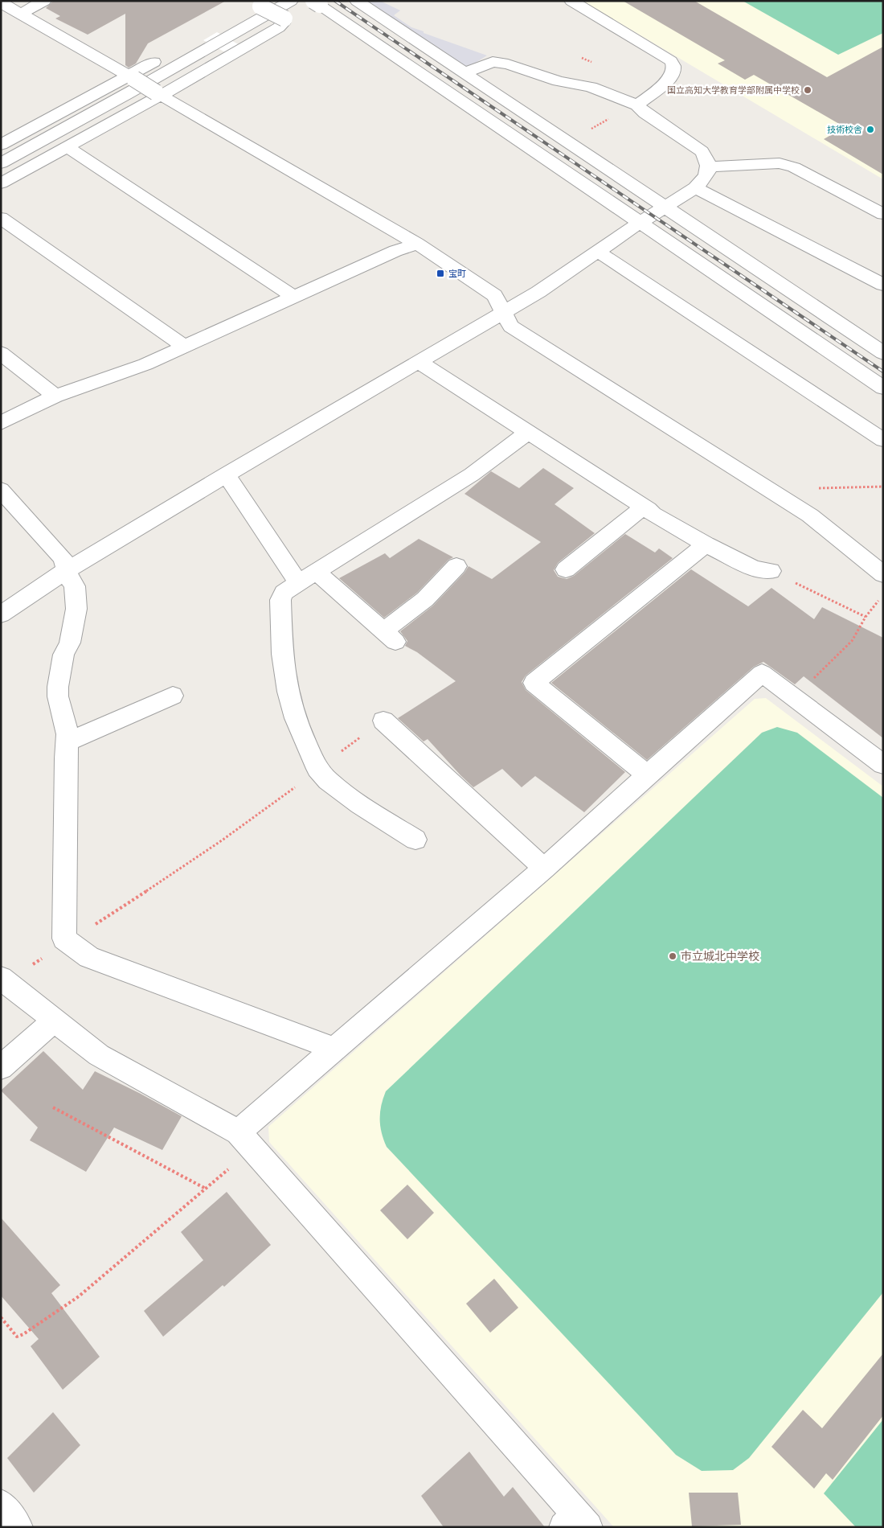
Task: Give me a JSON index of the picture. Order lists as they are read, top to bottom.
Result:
{
  "places": {
    "other": ["国立高知大学教育学部附属中学校", "技術校舎", "市立城北中学校"],
    "transit": ["宝町"]
  }
}
